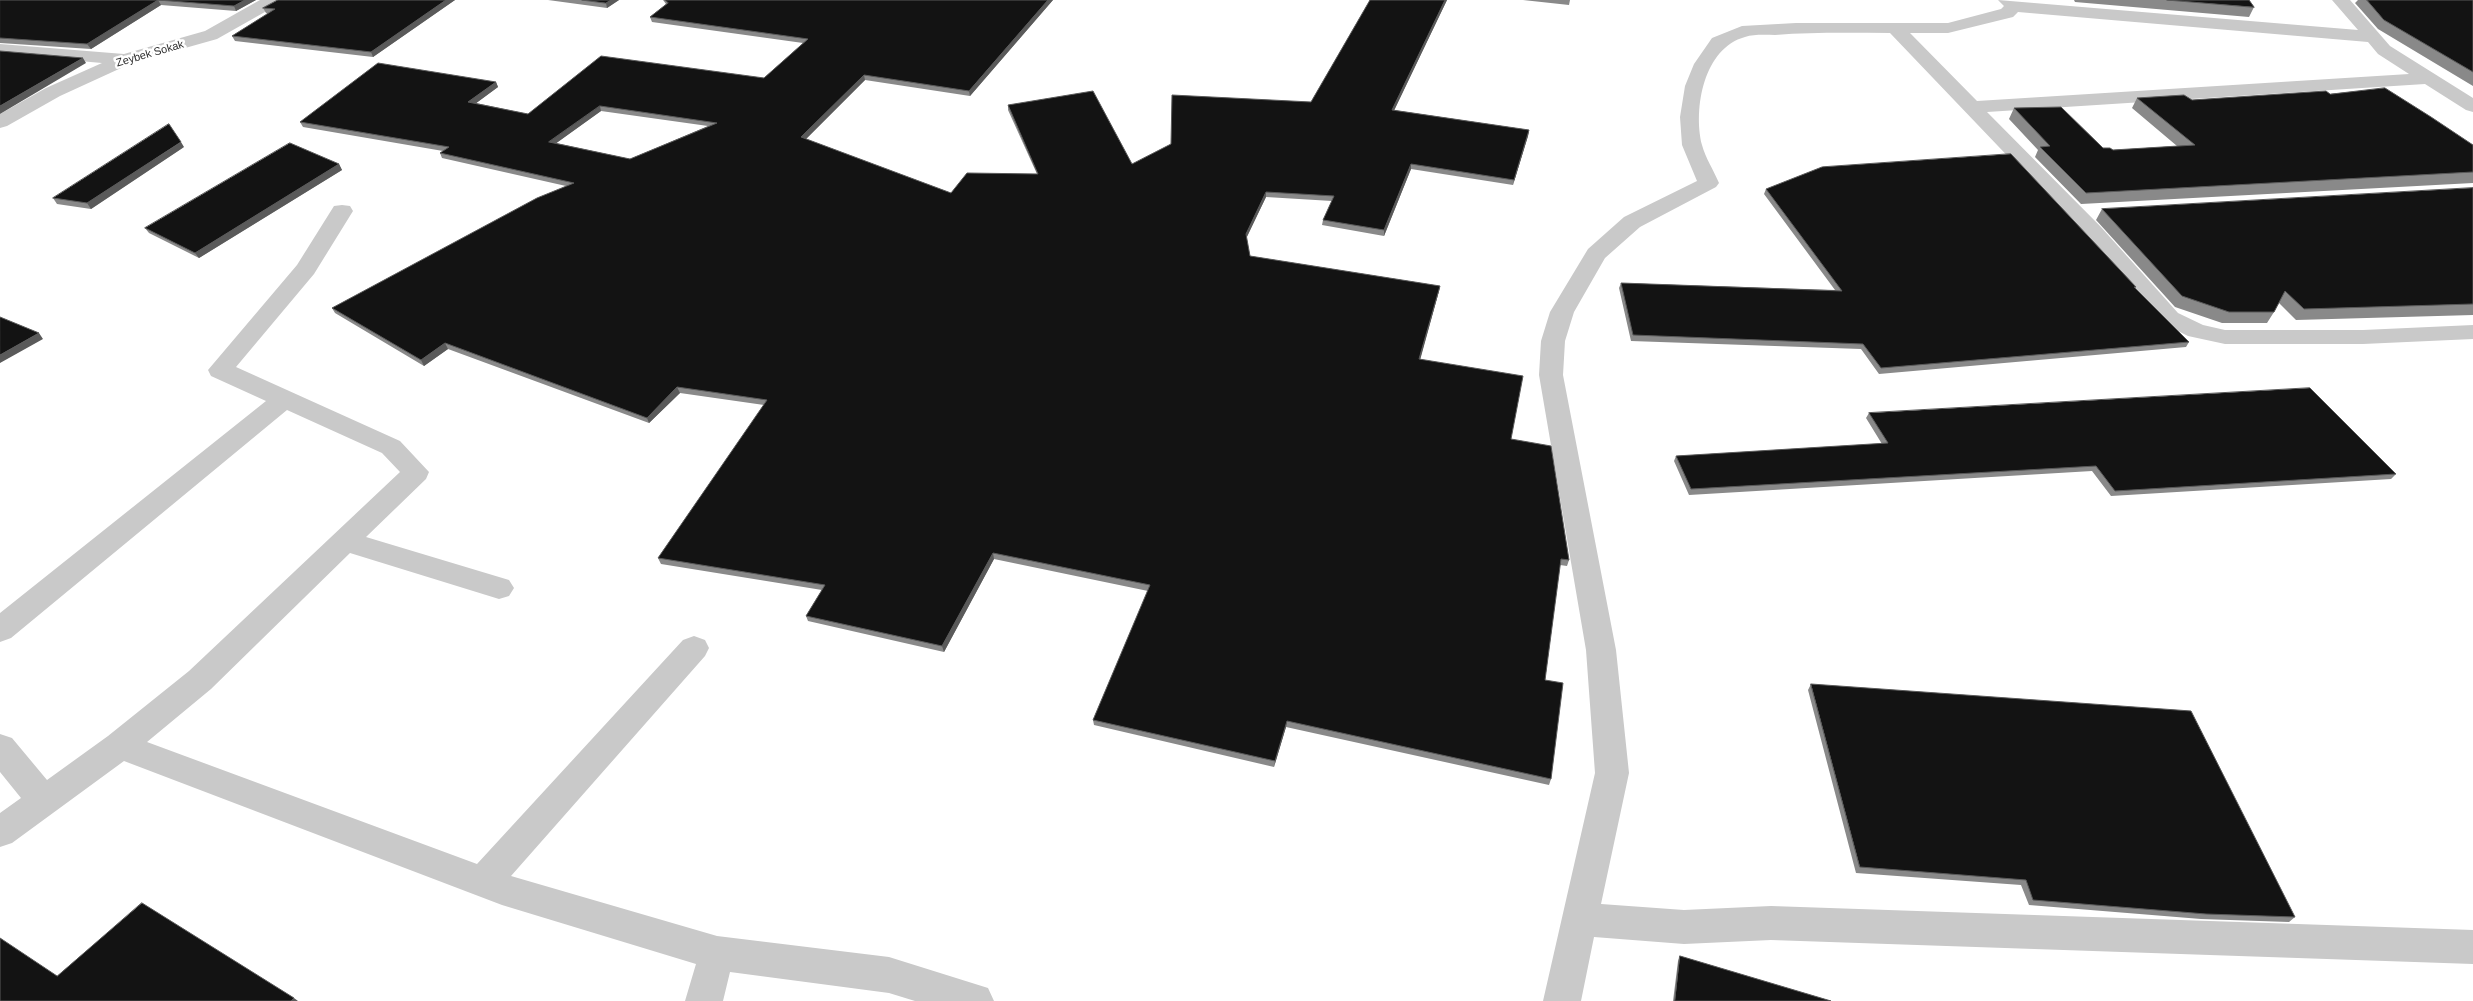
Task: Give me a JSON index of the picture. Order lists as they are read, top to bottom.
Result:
{
  "streets": {
    "street": ["Zeybek Sokak"]
  }
}
